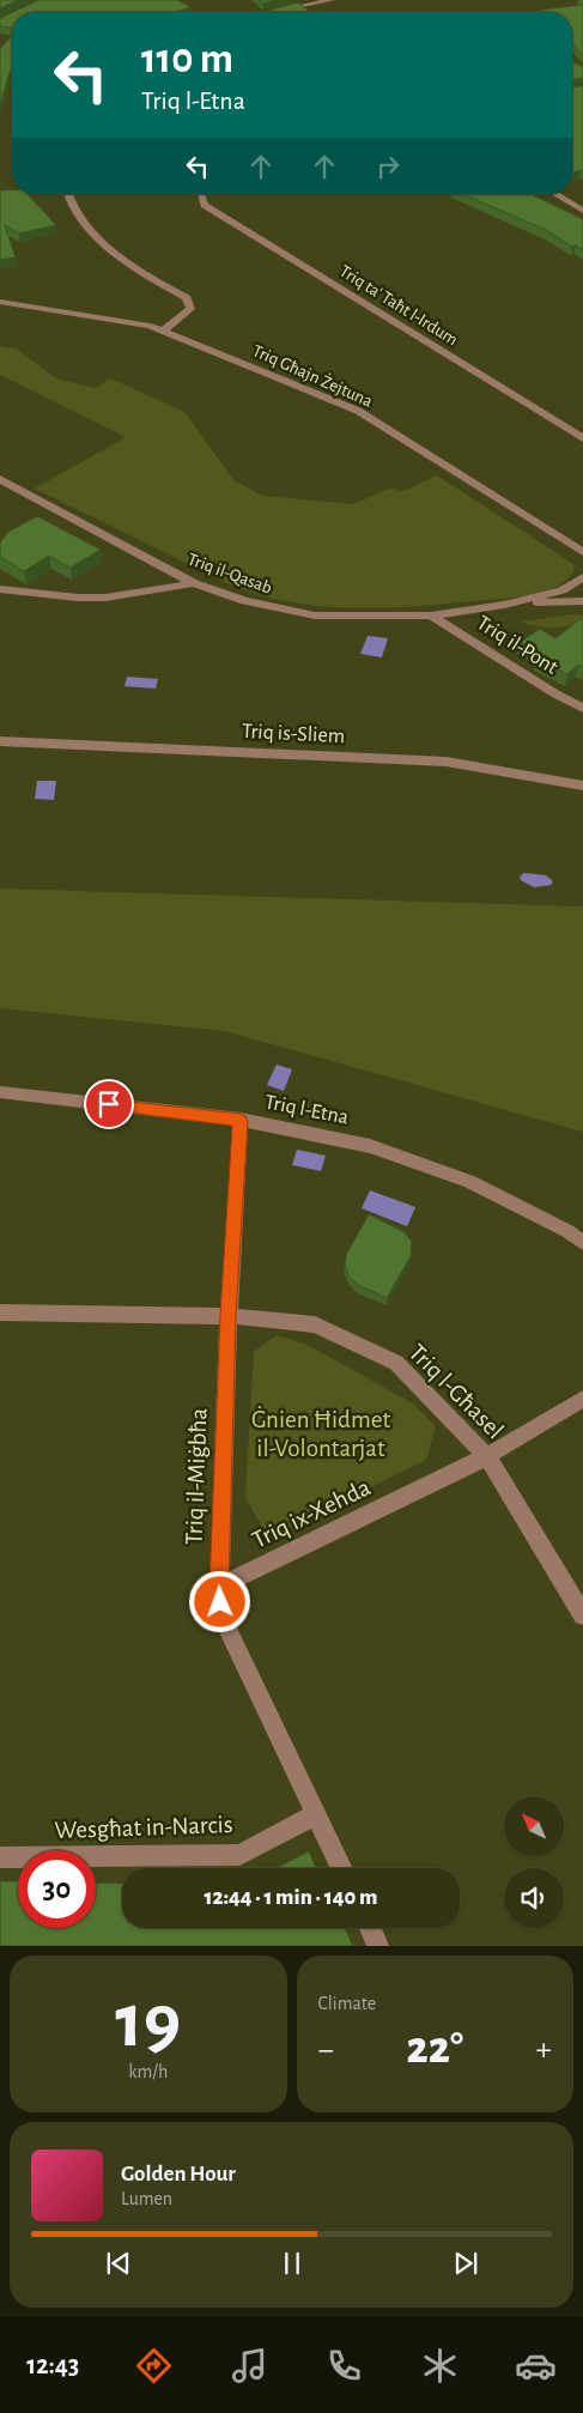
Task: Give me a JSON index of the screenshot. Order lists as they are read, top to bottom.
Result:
{
  "streets": {
    "street": [
      "Triq ta' Taħt l-Irdum",
      "Triq Għajn Żejtuna",
      "Triq il-Qasab",
      "Triq il-Pont",
      "Triq is-Sliem",
      "Triq l-Etna",
      "Triq l-Għasel",
      "Triq il-Miġbħa",
      "Triq ix-Xehda",
      "Wesgħat in-Narcis"
    ]
  },
  "crossings": [
    ["Triq il-Qasab", "Triq il-Pont"],
    ["Triq l-Etna", "Triq il-Miġbħa"],
    ["Triq l-Għasel", "Triq il-Miġbħa"],
    ["Triq l-Għasel", "Triq ix-Xehda"],
    ["Triq il-Miġbħa", "Triq ix-Xehda"],
    ["Triq il-Miġbħa", "Wesgħat in-Narcis"]
  ],
  "parks": ["Ġnien Ħidmet il-Volontarjat"],
  "north": "top left",
  "page": {
    "turn": ["110 m", "Triq l-Etna"],
    "limit": "30",
    "trip": "12:44 · 1 min · 140 m",
    "tile": [
      ["19", "km/h"],
      "Climate"
    ],
    "heat": ["−", "22°", "+"],
    "song": ["Golden Hour", "Lumen"],
    "tabs": "12:43"
  }
}
